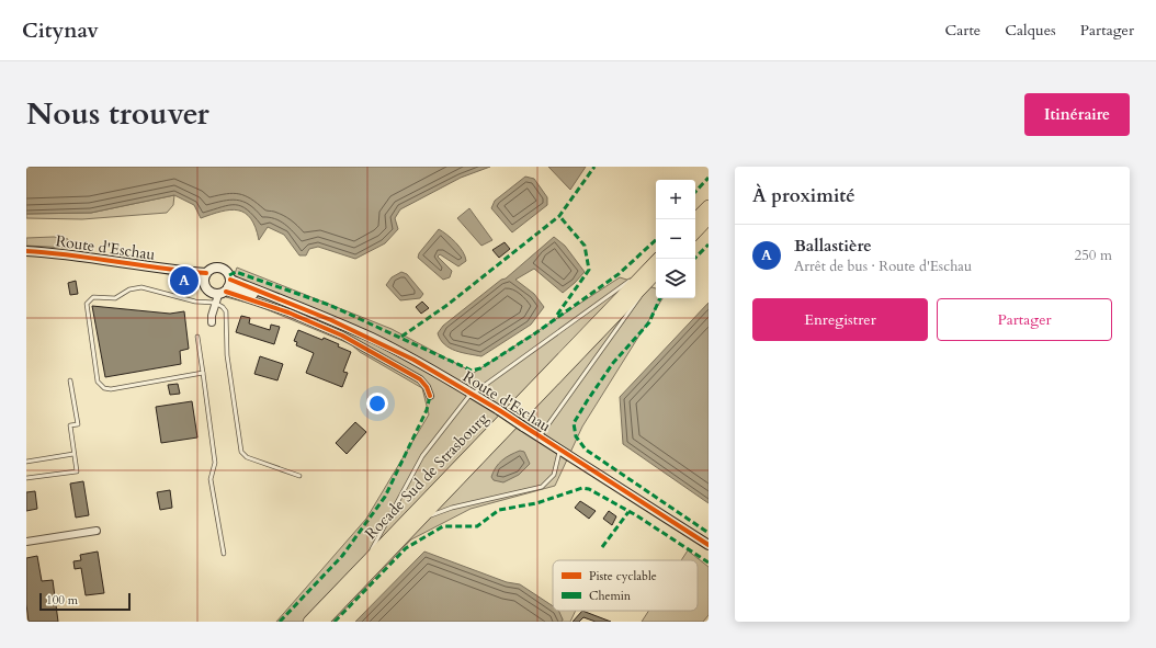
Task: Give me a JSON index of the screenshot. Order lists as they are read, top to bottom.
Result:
{
  "streets": {
    "highway": ["Rocade Sud de Strasbourg"],
    "main road": ["Route d'Eschau"]
  },
  "legend": ["Piste cyclable", "Chemin"],
  "scale_bar": "100 m",
  "page": {
    "header": "Citynav",
    "nav": ["Carte", "Calques", "Partager"],
    "title": "Nous trouver",
    "buttons": [
      "Itinéraire",
      ["Enregistrer", "Partager"]
    ],
    "heading": "À proximité",
    "map_buttons": ["+", "−"],
    "list": [
      {
        "mark": "A",
        "name": "Ballastière",
        "note": "Arrêt de bus · Route d'Eschau",
        "value": "250 m"
      }
    ],
    "pins": "A",
    "scale": "100 m"
  }
}
